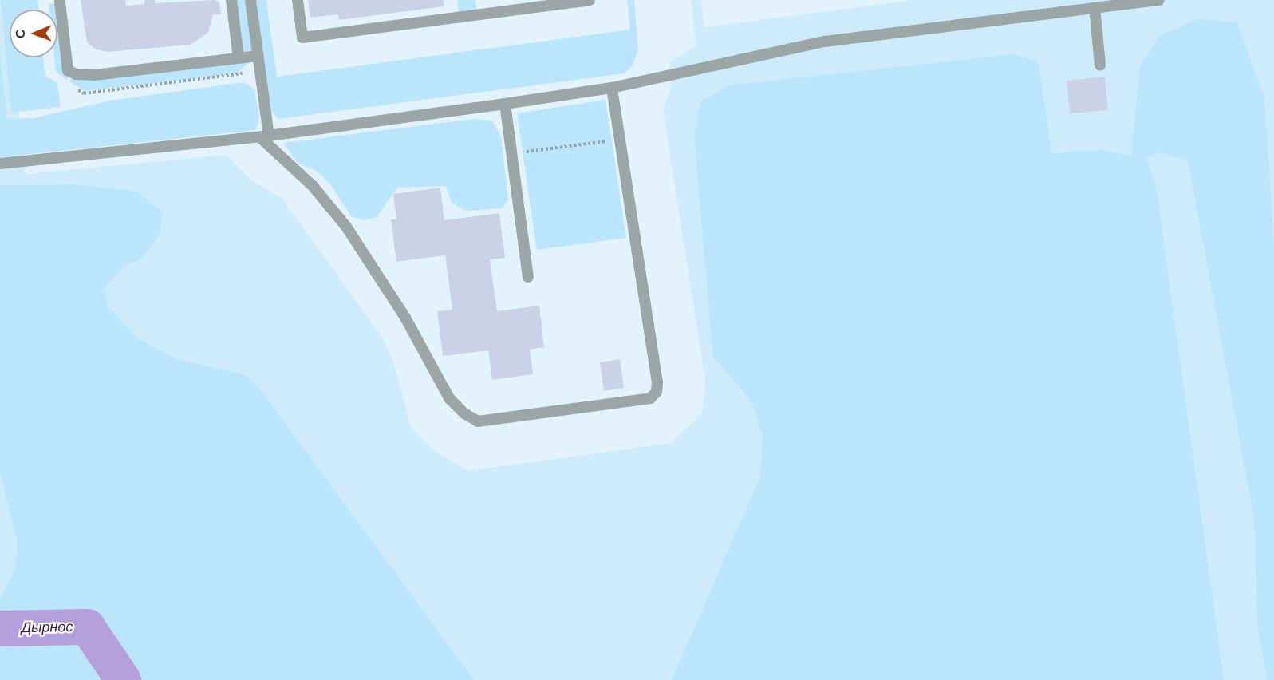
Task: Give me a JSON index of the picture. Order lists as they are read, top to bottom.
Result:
{
  "water": ["Дырнос"],
  "north": "left"
}
